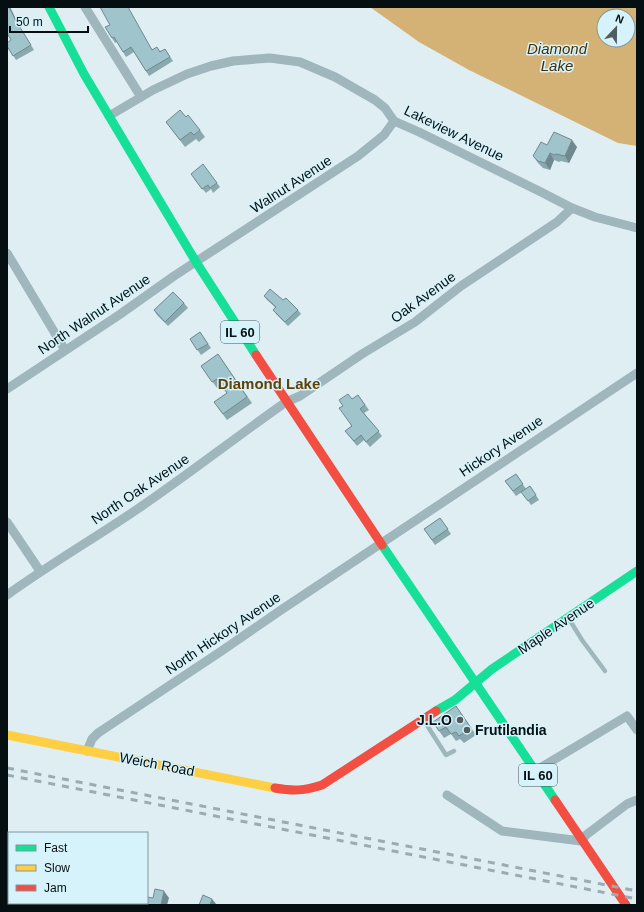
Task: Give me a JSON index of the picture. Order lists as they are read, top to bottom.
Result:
{
  "streets": {
    "main road": ["IL 60", "Maple Avenue", "Weich Road"],
    "street": [
      "Lakeview Avenue",
      "Walnut Avenue",
      "Oak Avenue",
      "North Walnut Avenue",
      "Hickory Avenue",
      "North Oak Avenue",
      "North Hickory Avenue"
    ]
  },
  "crossings": [
    ["Lakeview Avenue", "Walnut Avenue"],
    ["Lakeview Avenue", "Oak Avenue"],
    ["Lakeview Avenue", "IL 60"],
    ["Walnut Avenue", "North Walnut Avenue"],
    ["Walnut Avenue", "IL 60"],
    ["Oak Avenue", "IL 60"],
    ["Oak Avenue", "North Oak Avenue"],
    ["North Walnut Avenue", "IL 60"],
    ["IL 60", "Hickory Avenue"],
    ["IL 60", "North Oak Avenue"],
    ["IL 60", "Maple Avenue"],
    ["IL 60", "North Hickory Avenue"],
    ["Hickory Avenue", "North Hickory Avenue"],
    ["Maple Avenue", "Weich Road"],
    ["North Hickory Avenue", "Weich Road"]
  ],
  "districts": ["Diamond Lake"],
  "water": ["Diamond Lake"],
  "places": ["J.L.O", "Frutilandia"],
  "legend": ["Fast", "Slow", "Jam"],
  "scale_bar": "50 m",
  "north": "top"
}
